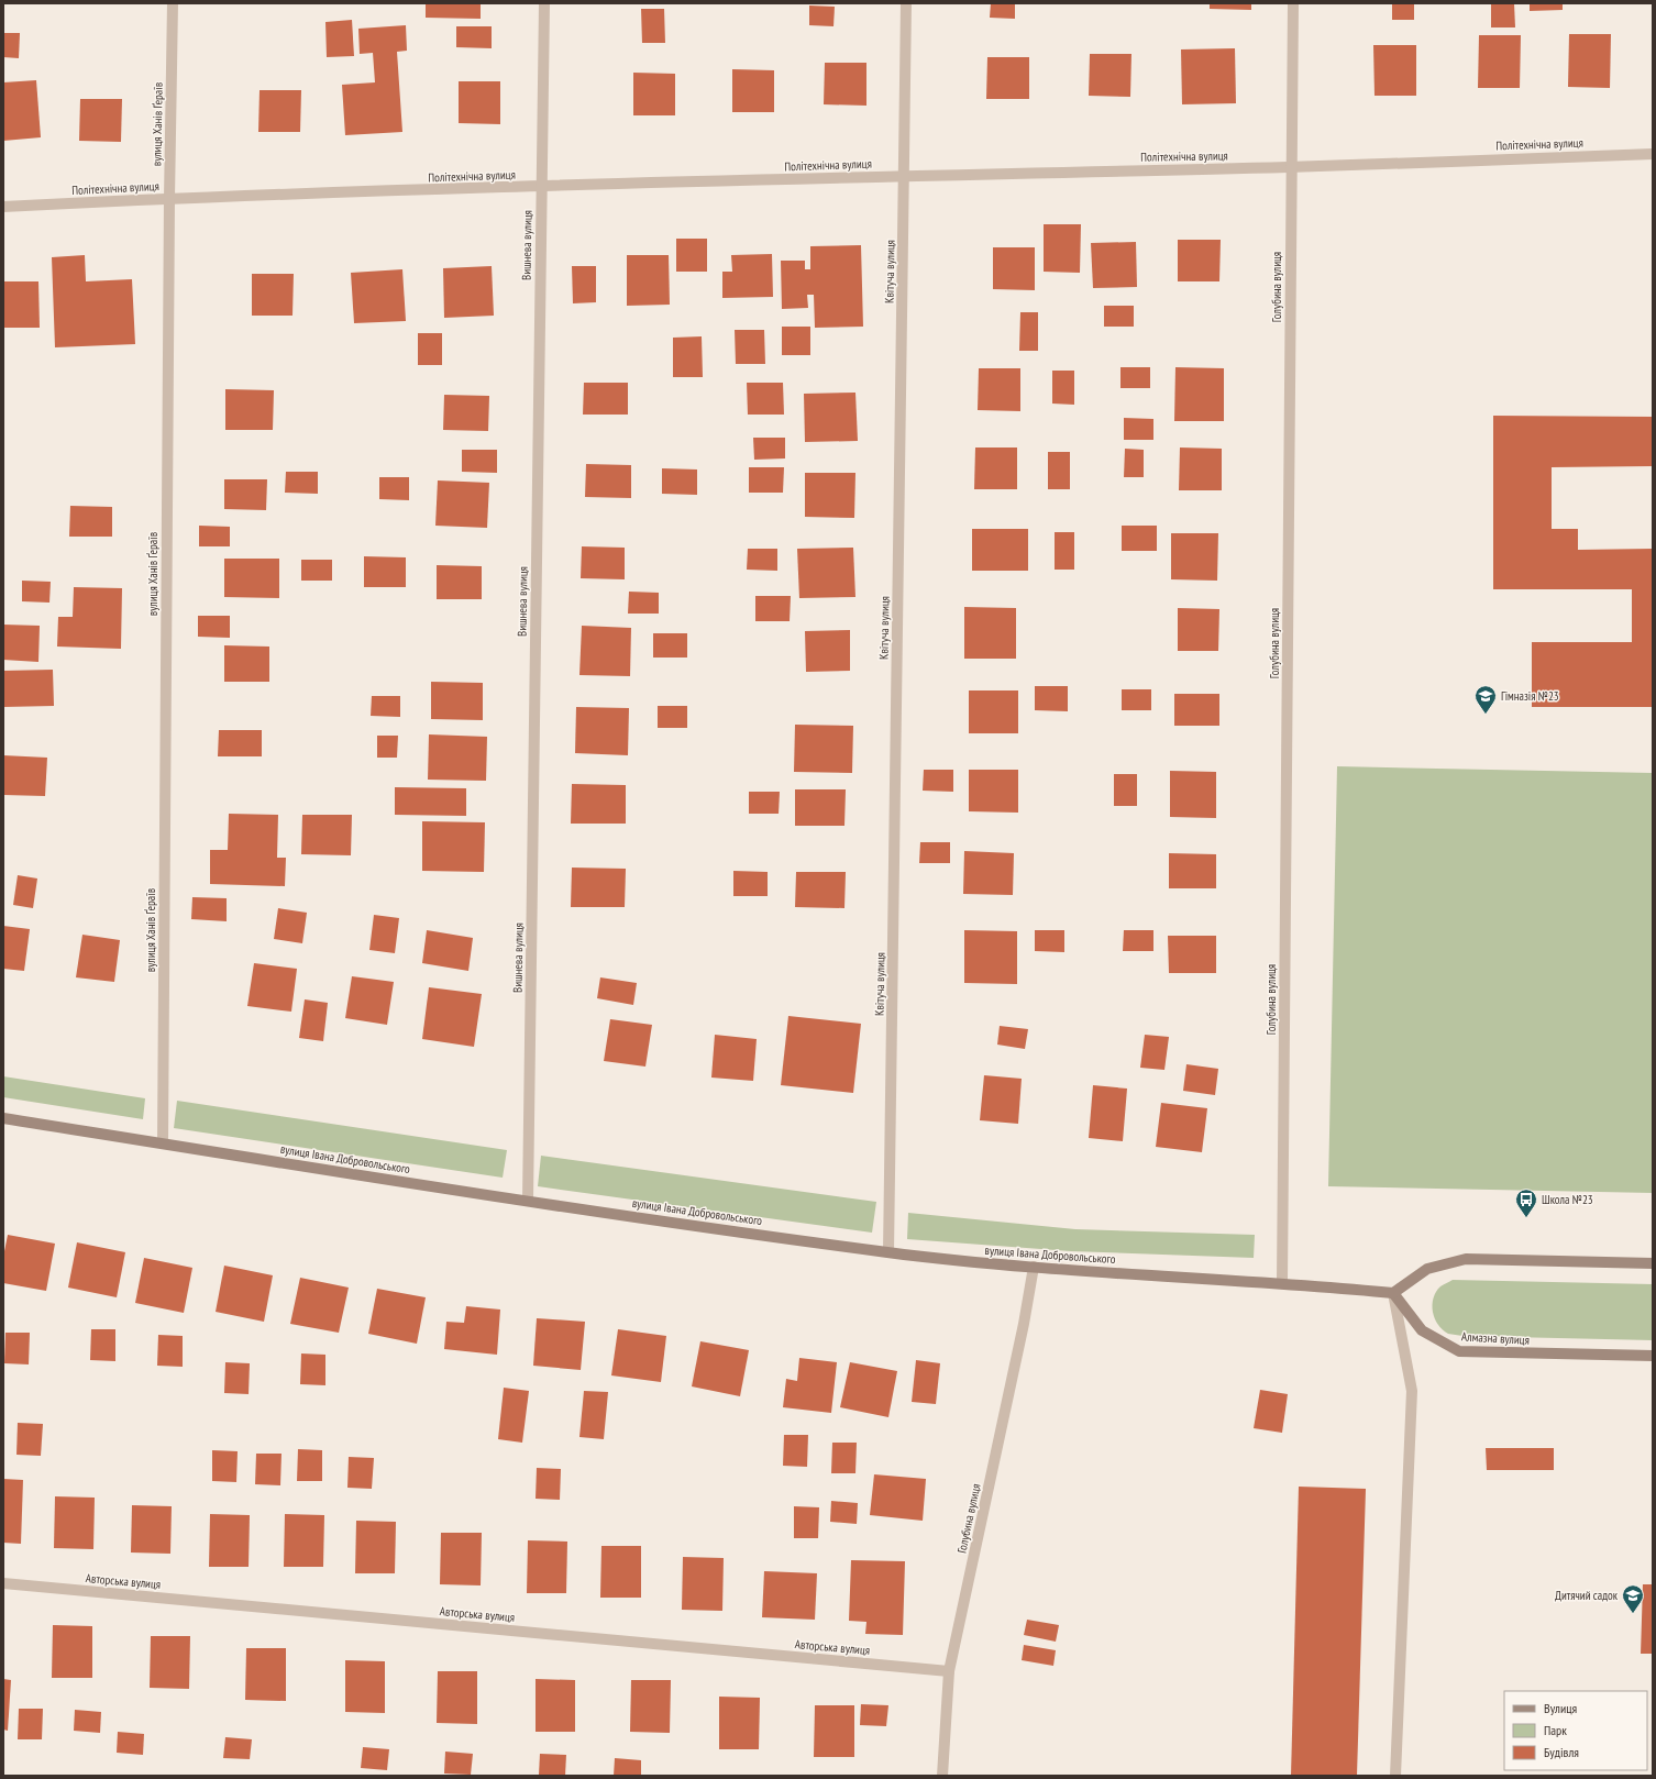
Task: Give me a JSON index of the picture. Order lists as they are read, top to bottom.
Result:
{
  "streets": {
    "street": [
      "вулиця Ханів Ґераїв",
      "Політехнічна вулиця",
      "Вишнева вулиця",
      "Квітуча вулиця",
      "Голубина вулиця",
      "вулиця Івана Добровольського",
      "Алмазна вулиця",
      "Авторська вулиця"
    ]
  },
  "crossings": [
    ["вулиця Ханів Ґераїв", "Політехнічна вулиця"],
    ["вулиця Ханів Ґераїв", "вулиця Івана Добровольського"],
    ["Політехнічна вулиця", "Вишнева вулиця"],
    ["Політехнічна вулиця", "Квітуча вулиця"],
    ["Політехнічна вулиця", "Голубина вулиця"],
    ["Вишнева вулиця", "вулиця Івана Добровольського"],
    ["Квітуча вулиця", "вулиця Івана Добровольського"],
    ["Голубина вулиця", "вулиця Івана Добровольського"],
    ["Голубина вулиця", "Авторська вулиця"],
    ["вулиця Івана Добровольського", "Алмазна вулиця"]
  ],
  "places": {
    "school or university": ["Гімназія №23", "Дитячий садок"],
    "bus stop": ["Школа №23"]
  },
  "legend": ["Вулиця", "Парк", "Будівля"]
}
